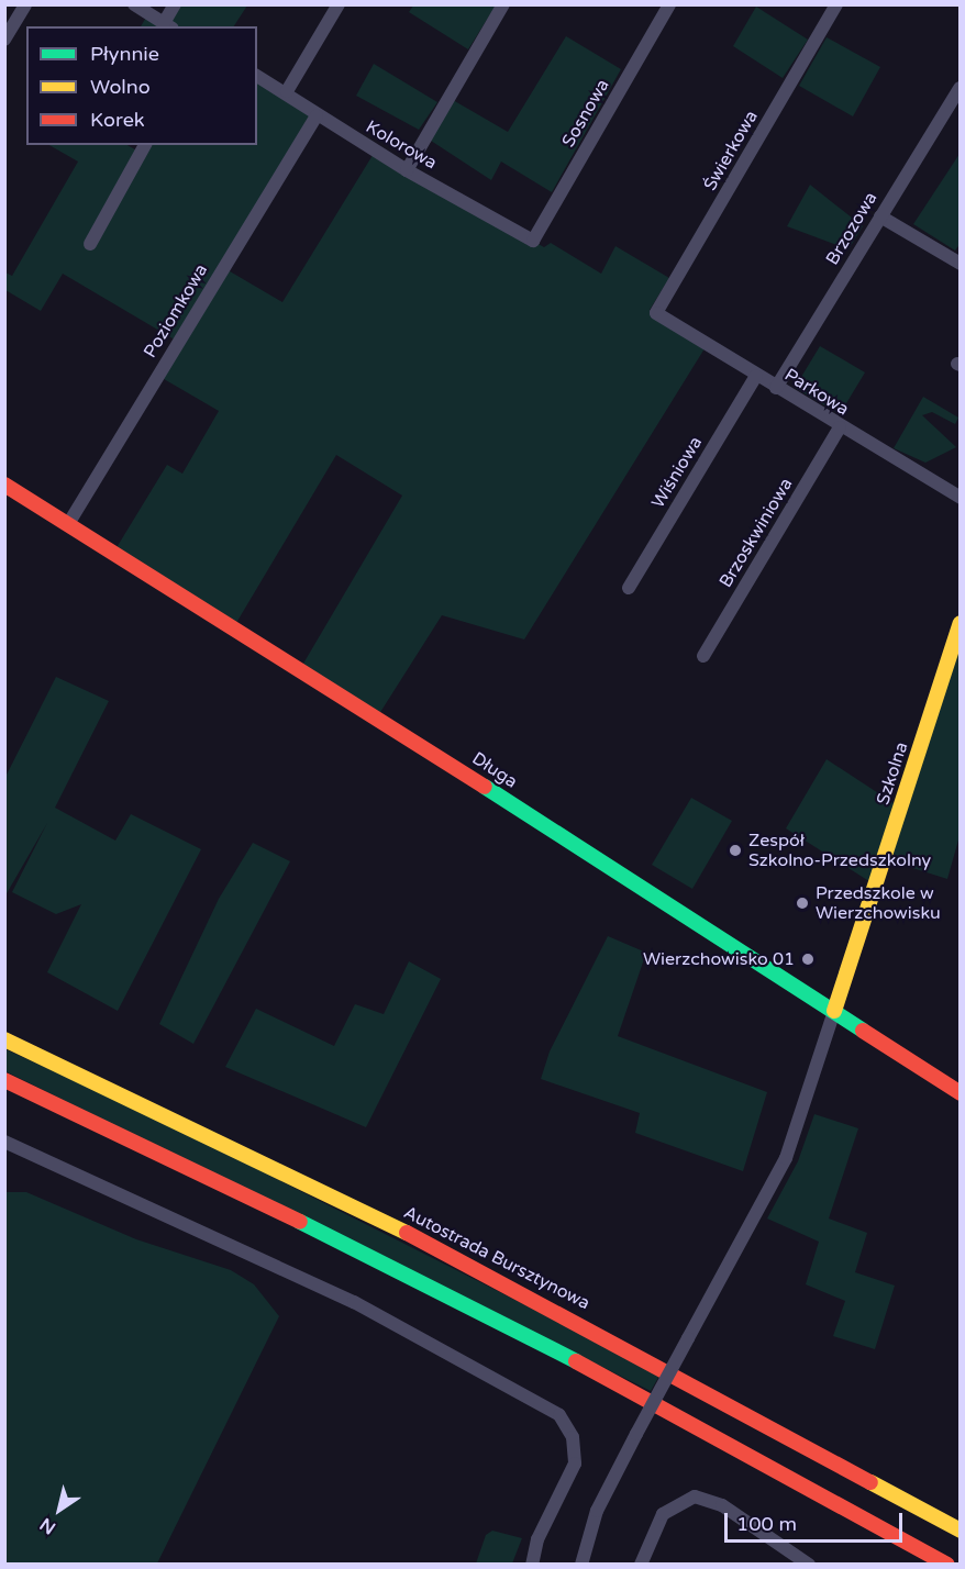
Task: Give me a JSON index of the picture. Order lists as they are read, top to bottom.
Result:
{
  "streets": {
    "main road": ["Długa", "Szkolna", "Autostrada Bursztynowa"],
    "street": [
      "Sosnowa",
      "Kolorowa",
      "Świerkowa",
      "Brzozowa",
      "Poziomkowa",
      "Parkowa",
      "Wiśniowa",
      "Brzoskwiniowa"
    ]
  },
  "crossings": [
    ["Sosnowa", "Kolorowa"],
    ["Kolorowa", "Poziomkowa"],
    ["Świerkowa", "Parkowa"],
    ["Brzozowa", "Parkowa"],
    ["Poziomkowa", "Długa"],
    ["Parkowa", "Wiśniowa"],
    ["Parkowa", "Brzoskwiniowa"],
    ["Długa", "Szkolna"]
  ],
  "places": ["Zespół Szkolno-Przedszkolny", "Przedszkole w Wierzchowisku", "Wierzchowisko 01"],
  "legend": ["Płynnie", "Wolno", "Korek"],
  "scale_bar": "100 m",
  "north": "bottom left"
}
